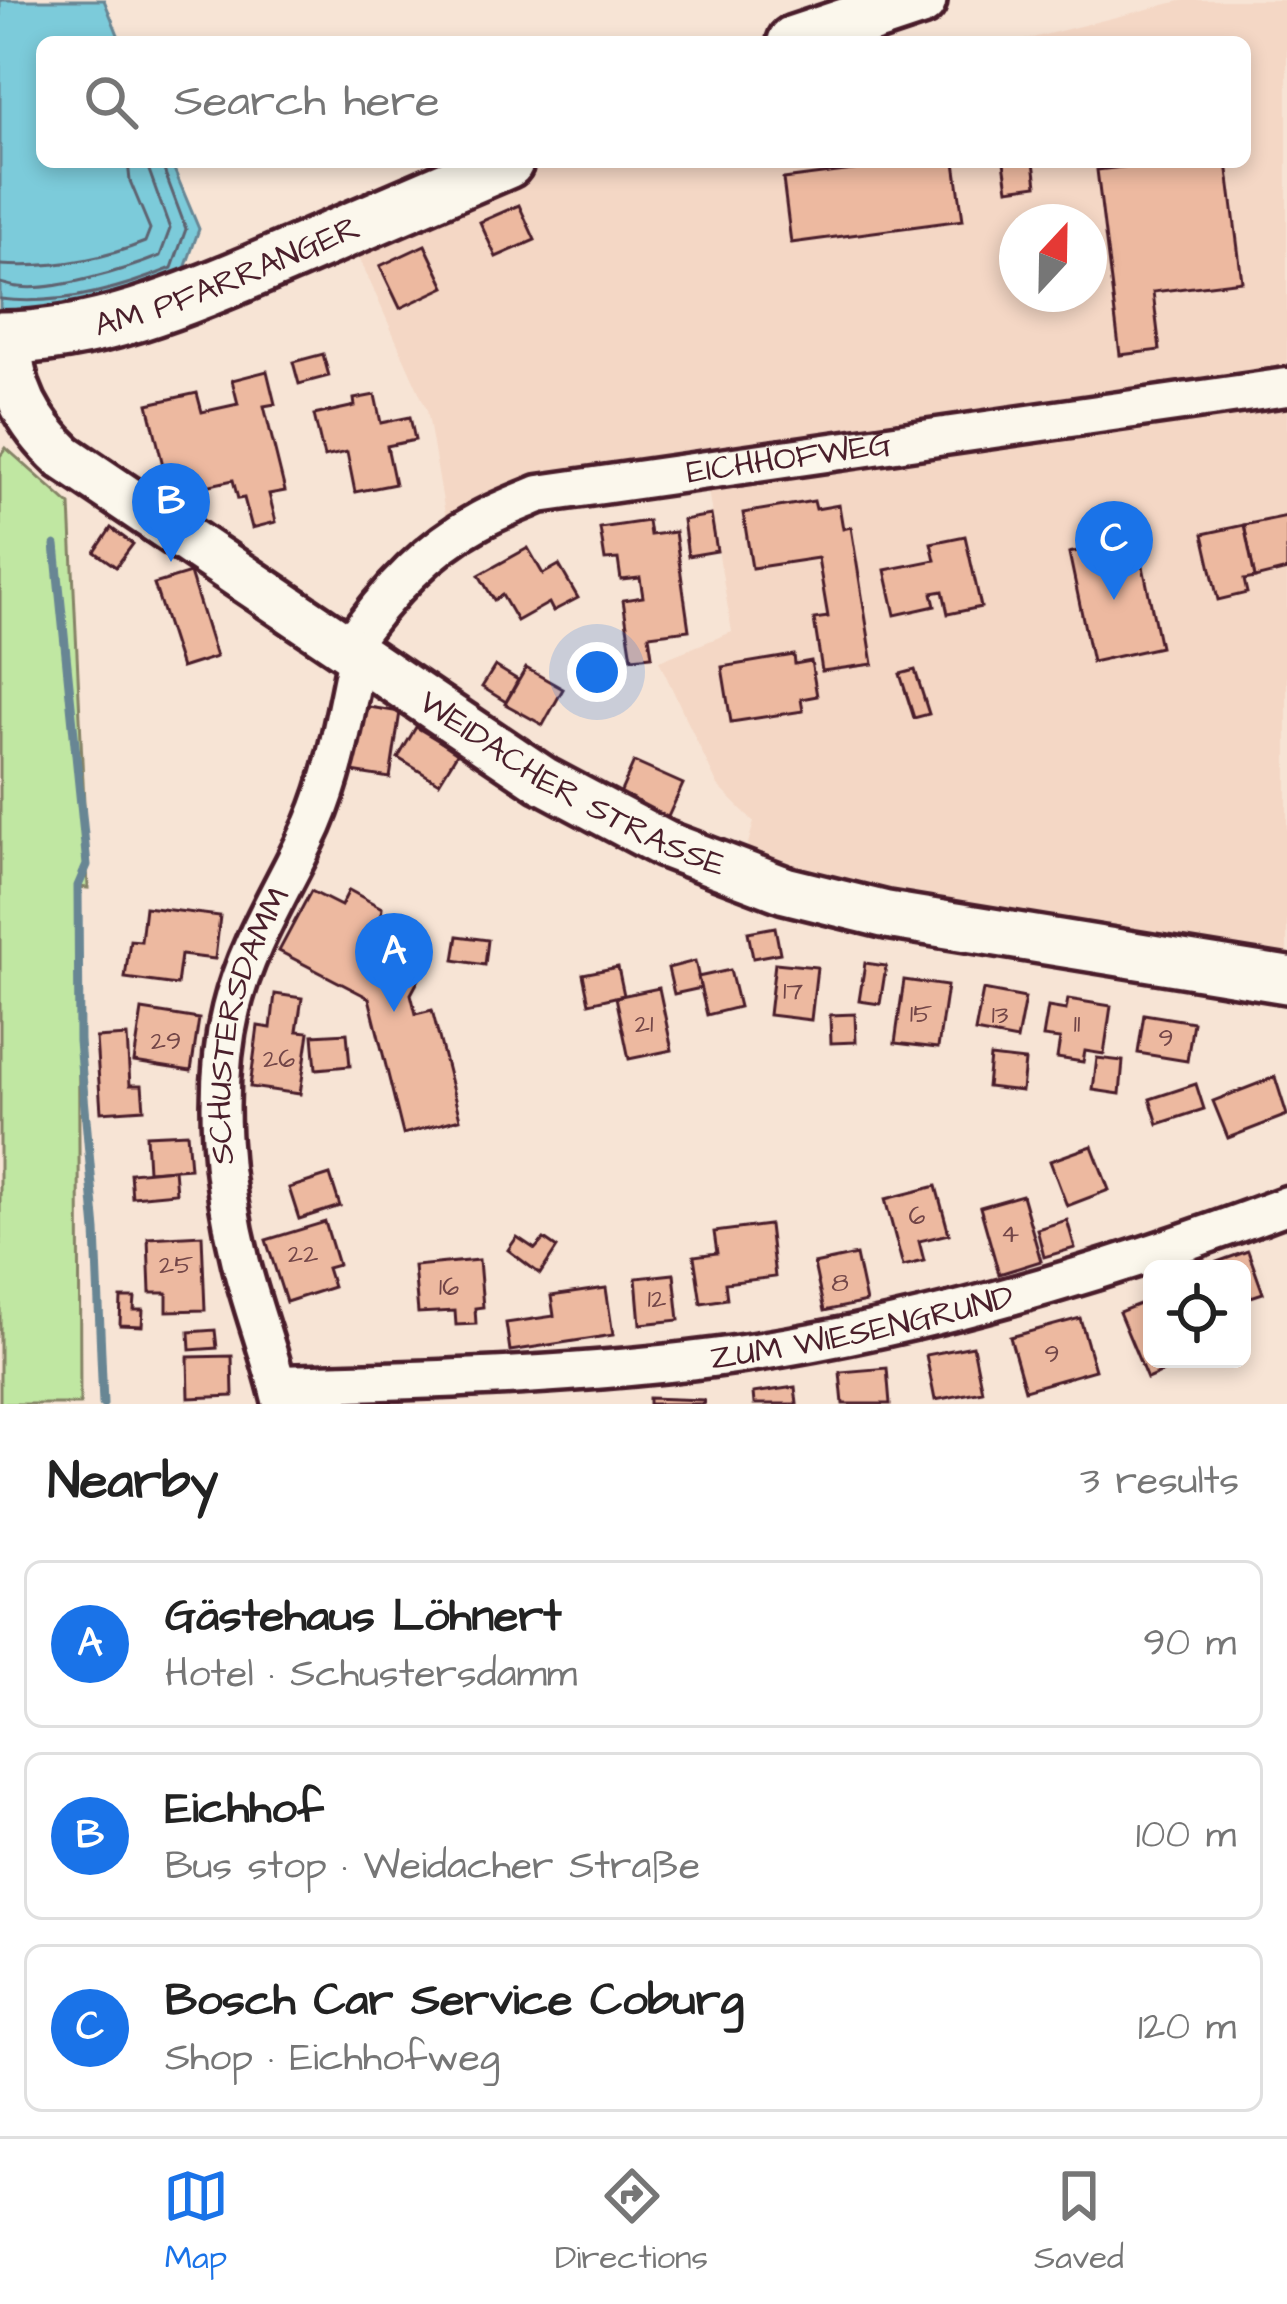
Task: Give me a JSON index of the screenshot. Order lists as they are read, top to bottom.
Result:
{
  "streets": {
    "main road": ["AM PFARRANGER"],
    "street": [
      "EICHHOFWEG",
      "WEIDACHER STRASSE",
      "SCHUSTERSDAMM",
      "ZUM WIESENGRUND"
    ]
  },
  "crossings": [
    ["AM PFARRANGER", "WEIDACHER STRASSE"],
    ["EICHHOFWEG", "WEIDACHER STRASSE"],
    ["EICHHOFWEG", "SCHUSTERSDAMM"],
    ["WEIDACHER STRASSE", "SCHUSTERSDAMM"],
    ["SCHUSTERSDAMM", "ZUM WIESENGRUND"]
  ],
  "house_numbers": [
    "17",
    "15",
    "13",
    "21",
    "11",
    "9",
    "29",
    "26",
    "6",
    "4",
    "22",
    "25",
    "8",
    "16",
    "12",
    "9"
  ],
  "north": "top",
  "page": {
    "search": "Search here",
    "pins": ["B", "C", "A"],
    "heading": ["Nearby", "3 results"],
    "list": [
      {
        "mark": "A",
        "name": "Gästehaus Löhnert",
        "note": "Hotel · Schustersdamm",
        "value": "90 m"
      },
      {
        "mark": "B",
        "name": "Eichhof",
        "note": "Bus stop · Weidacher Straße",
        "value": "100 m"
      },
      {
        "mark": "C",
        "name": "Bosch Car Service Coburg",
        "note": "Shop · Eichhofweg",
        "value": "120 m"
      }
    ],
    "nav": ["Map", "Directions", "Saved"]
  }
}
